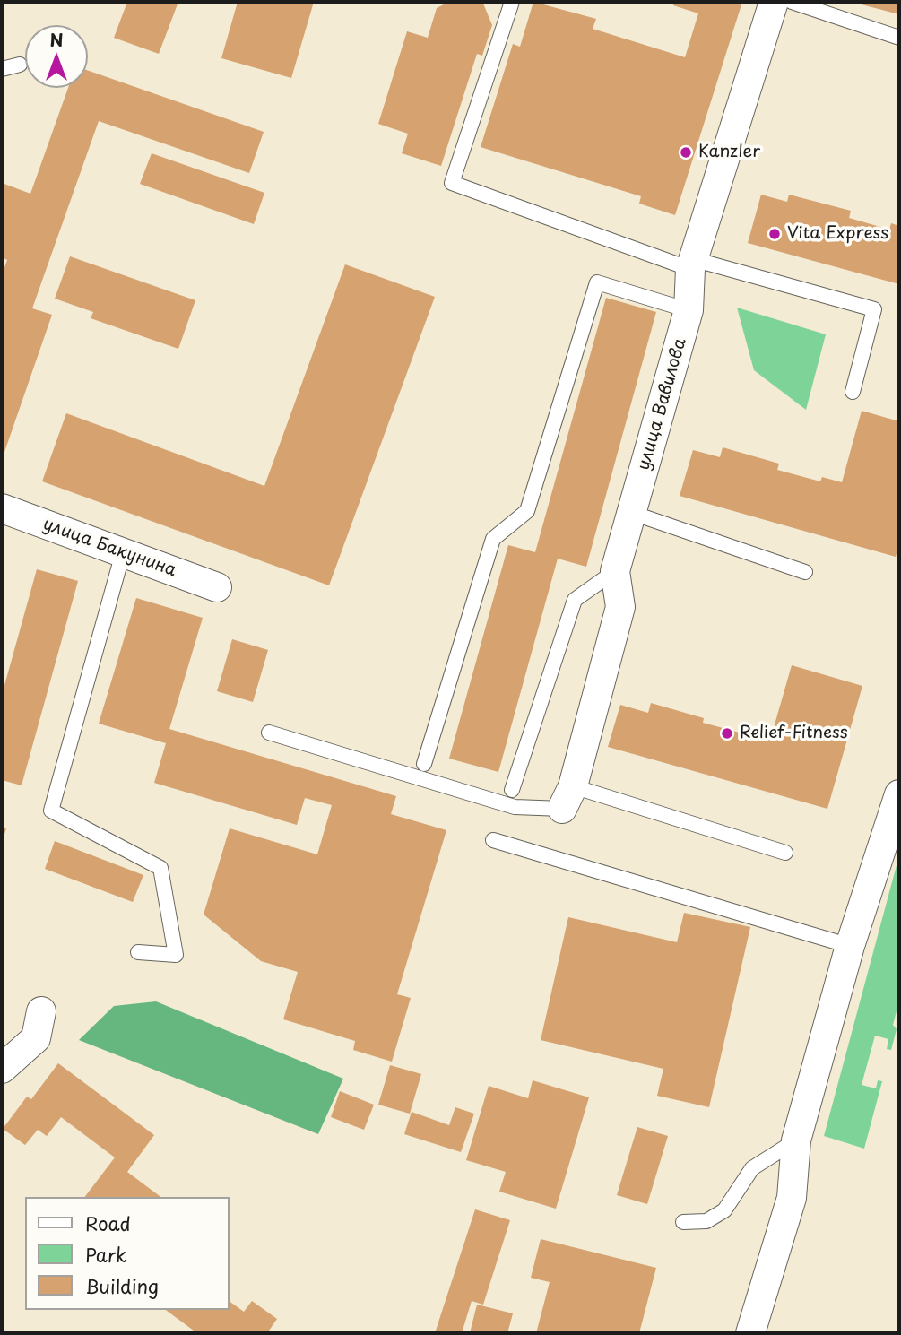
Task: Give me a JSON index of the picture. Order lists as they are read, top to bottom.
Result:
{
  "streets": {
    "street": ["улица Вавилова", "улица Бакунина"]
  },
  "places": ["Kanzler", "Vita Express", "Relief-Fitness"],
  "legend": ["Road", "Park", "Building"],
  "north": "top"
}
